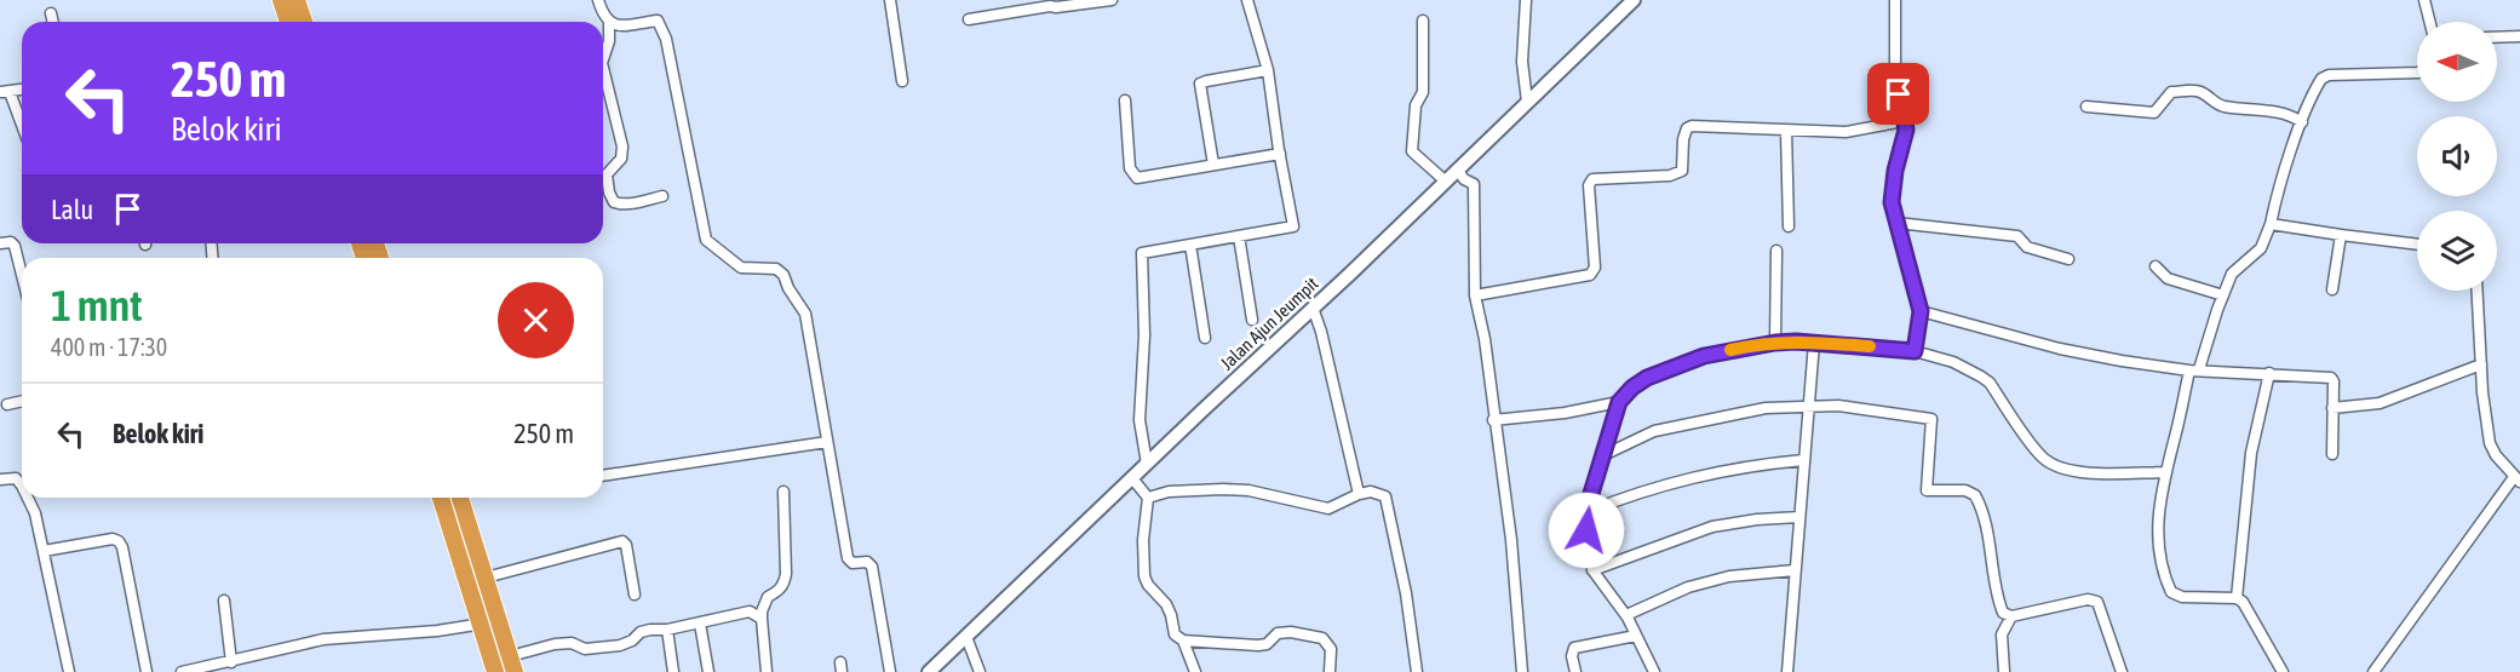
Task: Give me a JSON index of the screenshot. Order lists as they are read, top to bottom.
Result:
{
  "streets": {
    "street": ["Jalan Ajun Jeumpit"]
  },
  "north": "left",
  "page": {
    "turn": ["250 m", "Belok kiri"],
    "then": "Lalu",
    "heading": ["1 mnt", "400 m · 17:30"],
    "list": [
      {
        "name": "Belok kiri",
        "value": "250 m"
      }
    ]
  }
}
